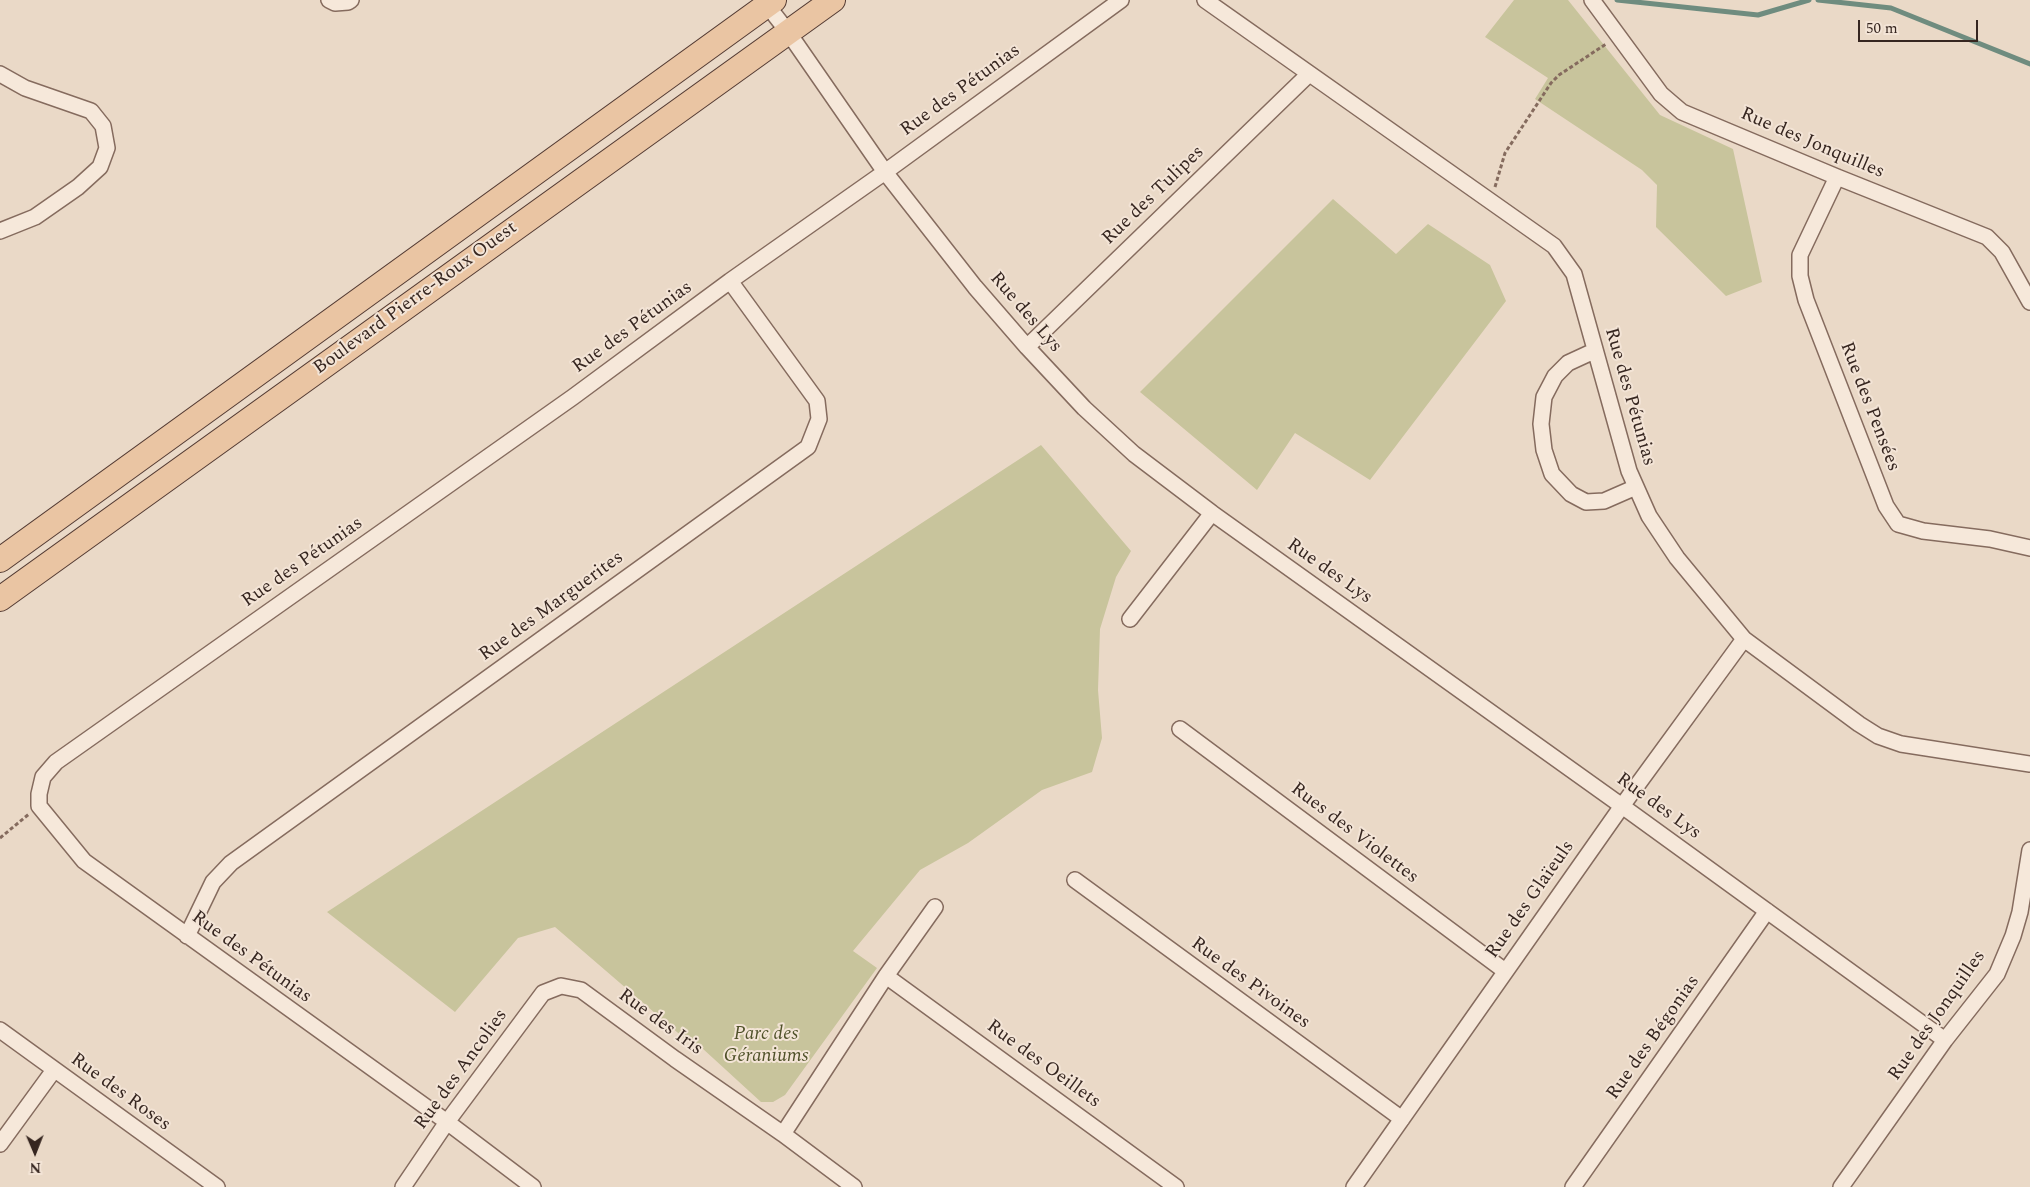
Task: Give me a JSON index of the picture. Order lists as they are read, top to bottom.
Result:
{
  "streets": {
    "main road": ["Boulevard Pierre-Roux Ouest"],
    "street": [
      "Rue des Pétunias",
      "Rue des Jonquilles",
      "Rue des Tulipes",
      "Rue des Lys",
      "Rue des Pensées",
      "Rue des Marguerites",
      "Rues des Violettes",
      "Rue des Glaïeuls",
      "Rue des Pivoines",
      "Rue des Iris",
      "Rue des Bégonias",
      "Rue des Oeillets",
      "Rue des Ancolies",
      "Rue des Roses"
    ]
  },
  "crossings": [
    ["Rue des Pétunias", "Rue des Tulipes"],
    ["Rue des Pétunias", "Rue des Lys"],
    ["Rue des Pétunias", "Rue des Marguerites"],
    ["Rue des Pétunias", "Rue des Glaïeuls"],
    ["Rue des Pétunias", "Rue des Ancolies"],
    ["Rue des Jonquilles", "Rue des Lys"],
    ["Rue des Jonquilles", "Rue des Pensées"],
    ["Rue des Tulipes", "Rue des Lys"],
    ["Boulevard Pierre-Roux Ouest", "Rue des Lys"],
    ["Rue des Lys", "Rue des Glaïeuls"],
    ["Rue des Lys", "Rue des Bégonias"],
    ["Rues des Violettes", "Rue des Glaïeuls"],
    ["Rue des Glaïeuls", "Rue des Pivoines"],
    ["Rue des Iris", "Rue des Ancolies"]
  ],
  "parks": ["Parc des Géraniums"],
  "scale_bar": "50 m",
  "north": "bottom"
}
